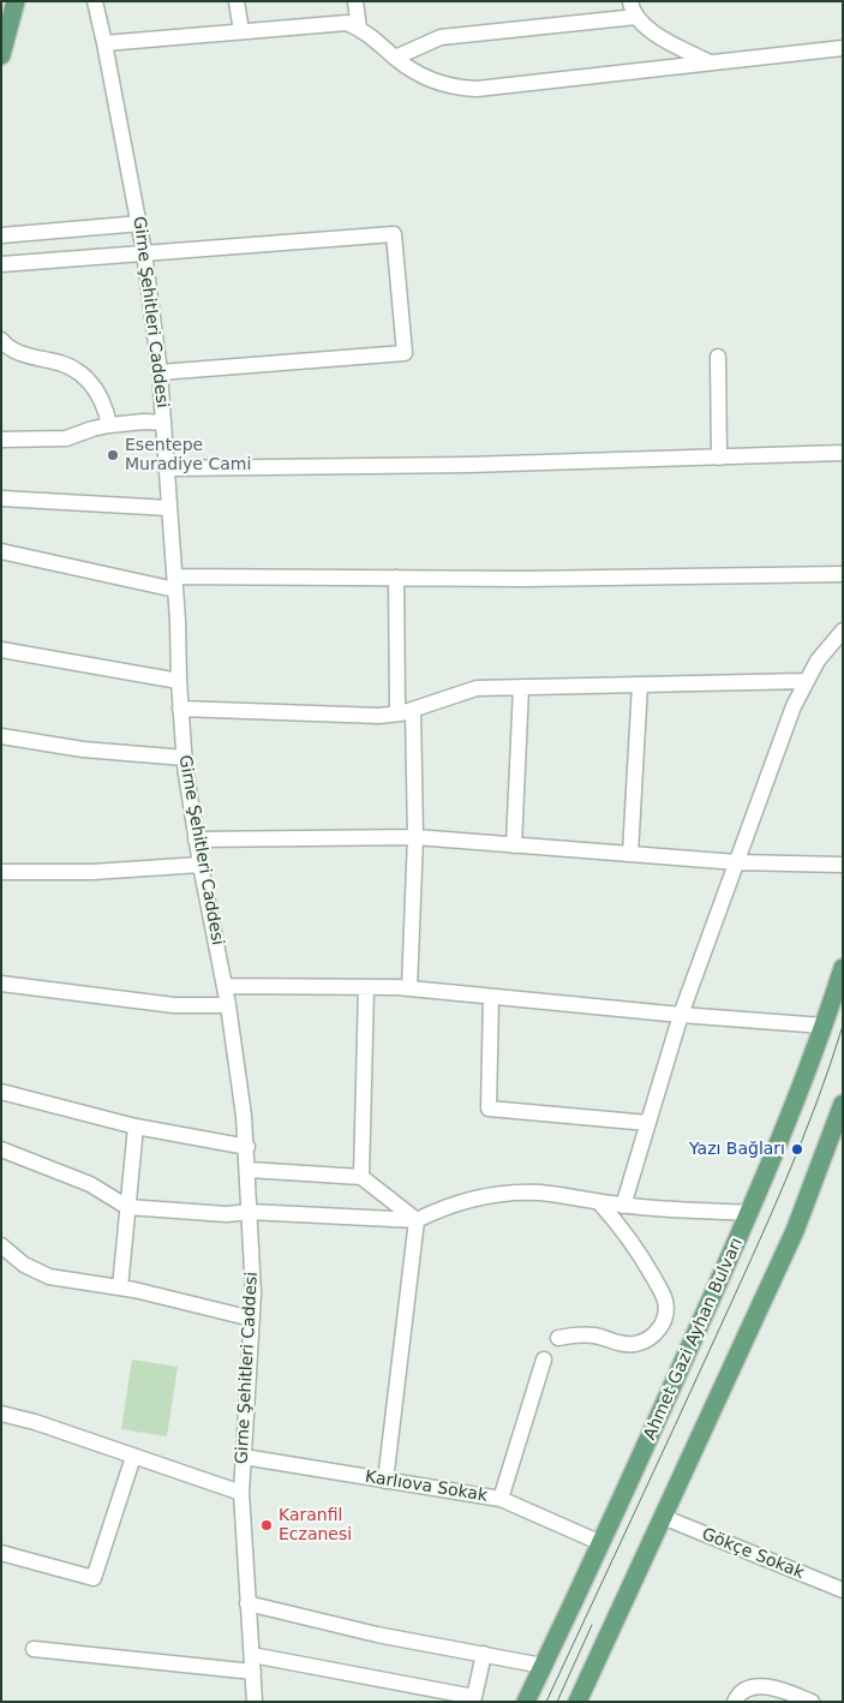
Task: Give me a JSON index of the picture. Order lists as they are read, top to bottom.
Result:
{
  "streets": {
    "main road": ["Ahmet Gazi Ayhan Bulvarı"],
    "street": ["Girne Şehitleri Caddesi", "Karlıova Sokak", "Gökçe Sokak"]
  },
  "crossings": [
    ["Girne Şehitleri Caddesi", "Karlıova Sokak"],
    ["Ahmet Gazi Ayhan Bulvarı", "Karlıova Sokak"]
  ],
  "places": ["Esentepe Muradiye Cami", "Yazı Bağları", "Karanfil Eczanesi"]
}
